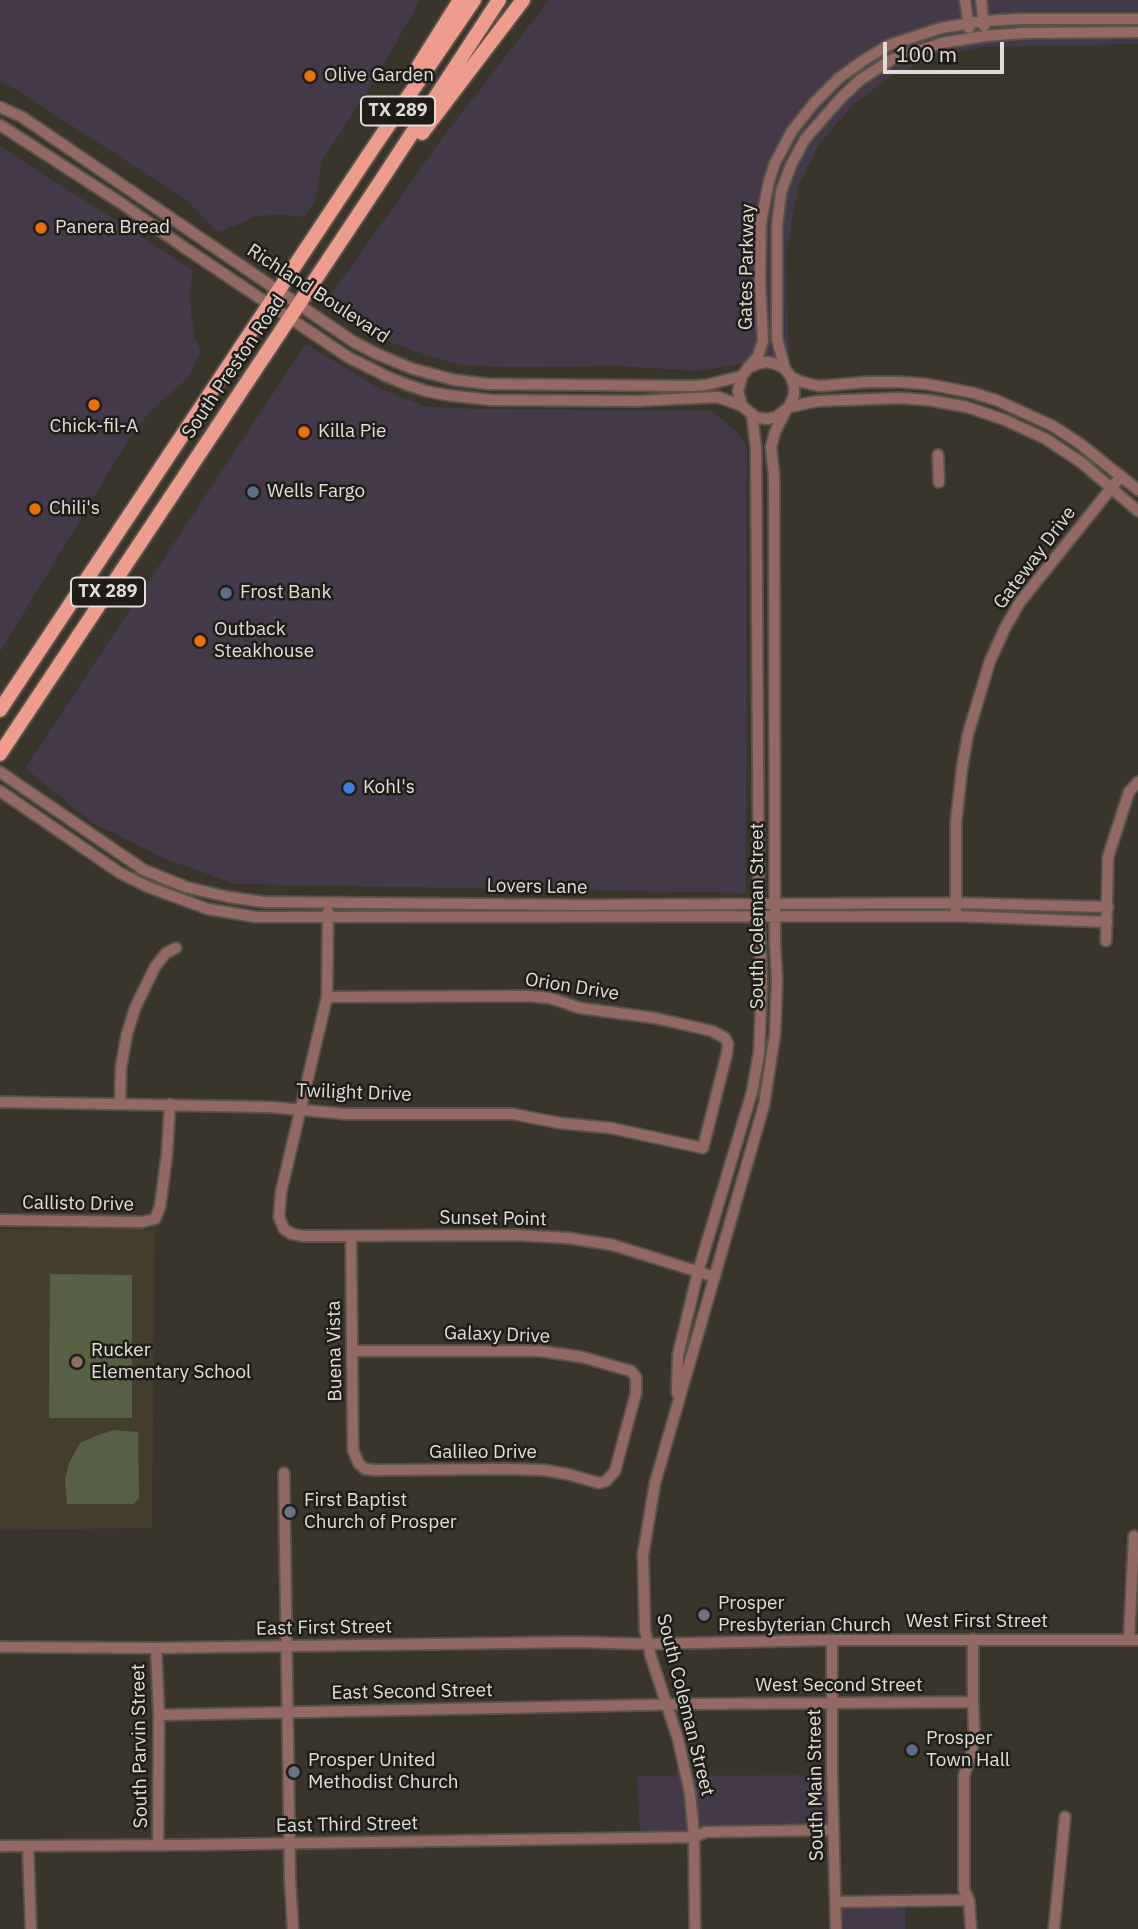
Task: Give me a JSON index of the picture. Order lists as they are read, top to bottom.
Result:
{
  "streets": {
    "main road": ["TX 289", "South Preston Road"],
    "street": [
      "Gates Parkway",
      "Richland Boulevard",
      "Gateway Drive",
      "Lovers Lane",
      "South Coleman Street",
      "Orion Drive",
      "Twilight Drive",
      "Callisto Drive",
      "Sunset Point",
      "Galaxy Drive",
      "Buena Vista",
      "Galileo Drive",
      "West First Street",
      "East First Street",
      "West Second Street",
      "East Second Street",
      "South Parvin Street",
      "South Main Street",
      "East Third Street"
    ]
  },
  "crossings": [
    ["Gates Parkway", "Richland Boulevard"],
    ["Gates Parkway", "South Coleman Street"],
    ["Richland Boulevard", "South Preston Road"],
    ["Richland Boulevard", "South Coleman Street"],
    ["Gateway Drive", "Lovers Lane"],
    ["Lovers Lane", "South Coleman Street"],
    ["South Coleman Street", "Sunset Point"],
    ["South Coleman Street", "West First Street"],
    ["South Coleman Street", "East First Street"],
    ["South Coleman Street", "West Second Street"],
    ["South Coleman Street", "East Second Street"],
    ["South Coleman Street", "East Third Street"],
    ["Orion Drive", "Twilight Drive"],
    ["Twilight Drive", "Callisto Drive"],
    ["Twilight Drive", "Sunset Point"],
    ["Sunset Point", "Buena Vista"],
    ["Galaxy Drive", "Buena Vista"],
    ["Galaxy Drive", "Galileo Drive"],
    ["Buena Vista", "Galileo Drive"],
    ["West First Street", "East First Street"],
    ["West First Street", "South Main Street"],
    ["East First Street", "South Parvin Street"],
    ["West Second Street", "East Second Street"],
    ["West Second Street", "South Main Street"],
    ["East Second Street", "South Parvin Street"],
    ["South Parvin Street", "East Third Street"],
    ["South Main Street", "East Third Street"]
  ],
  "places": [
    "Olive Garden",
    "Panera Bread",
    "Chick-fil-A",
    "Killa Pie",
    "Wells Fargo",
    "Chili's",
    "Frost Bank",
    "Outback Steakhouse",
    "Kohl's",
    "Rucker Elementary School",
    "First Baptist Church of Prosper",
    "Prosper Presbyterian Church",
    "Prosper Town Hall",
    "Prosper United Methodist Church"
  ],
  "scale_bar": "100 m"
}
